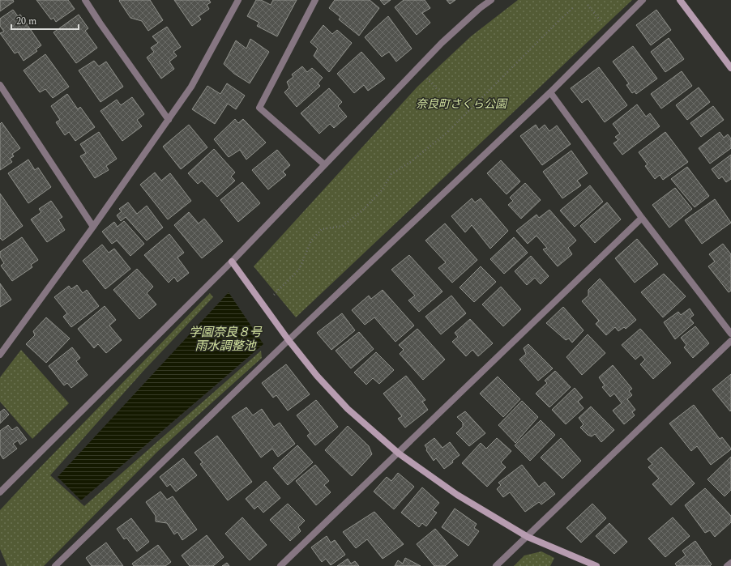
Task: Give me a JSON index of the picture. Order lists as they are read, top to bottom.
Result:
{
  "water": ["学園奈良８号 雨水調整池"],
  "parks": ["奈良町さくら公園"],
  "scale_bar": "20 m"
}
